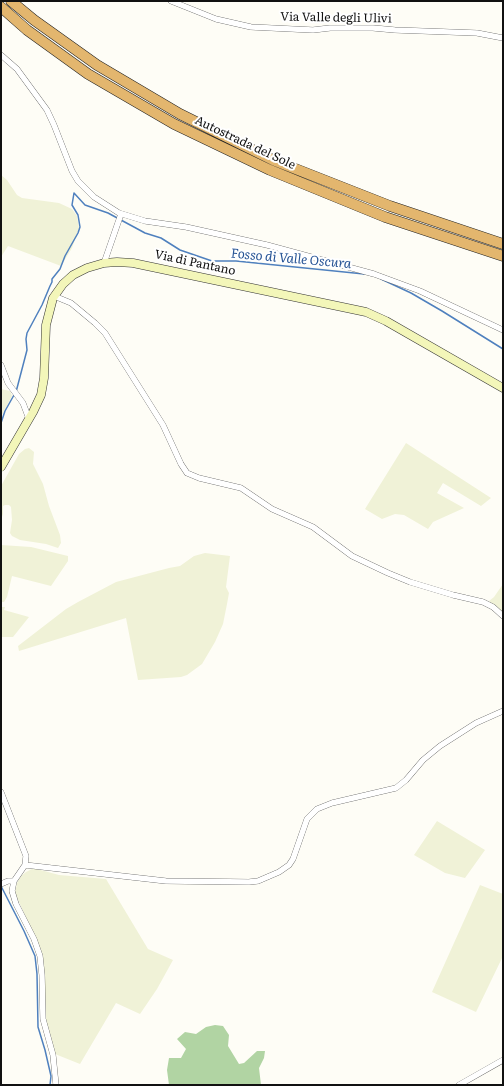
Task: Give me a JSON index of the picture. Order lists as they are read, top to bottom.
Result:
{
  "streets": {
    "highway": ["Autostrada del Sole"],
    "street": ["Via Valle degli Ulivi", "Via di Pantano"]
  },
  "water": ["Fosso di Valle Oscura"]
}
